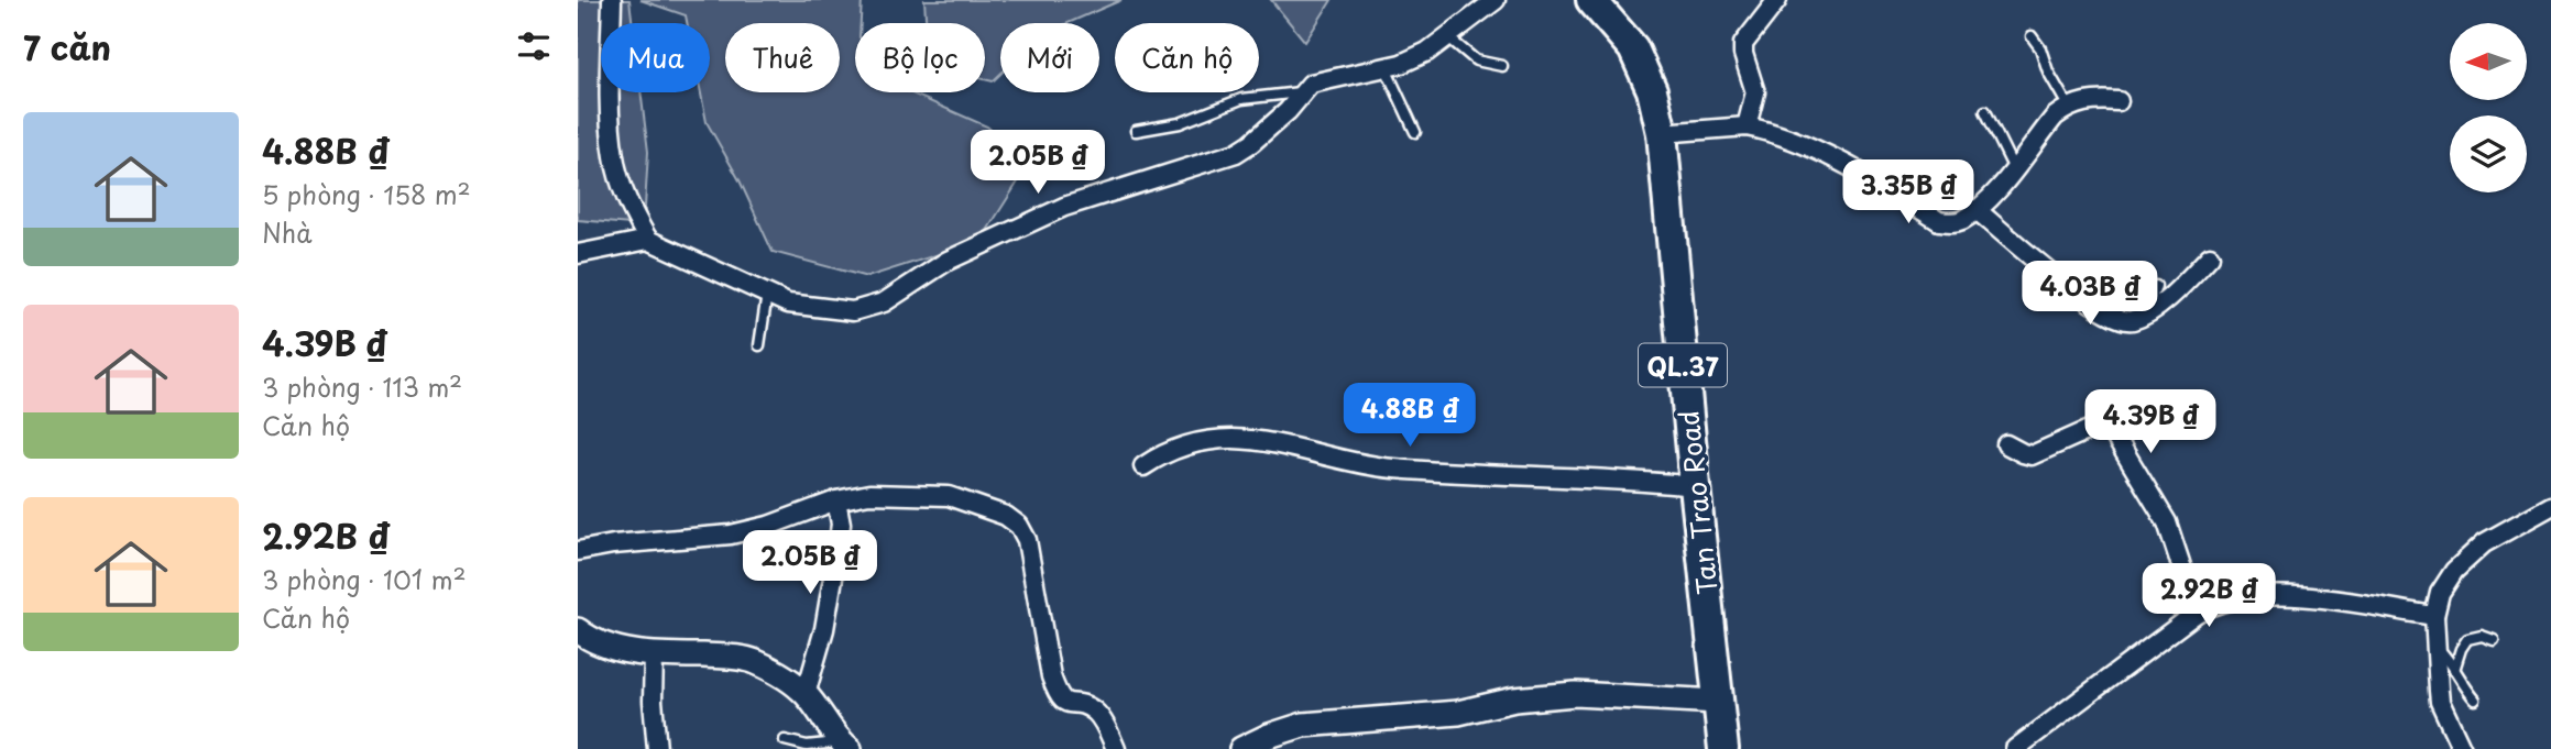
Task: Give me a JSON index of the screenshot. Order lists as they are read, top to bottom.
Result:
{
  "streets": {
    "highway": ["QL.37", "Tan Trao Road"]
  },
  "north": "left",
  "page": {
    "heading": "7 căn",
    "chip": [
      "Mua",
      "Thuê",
      "Bộ lọc",
      "Mới",
      "Căn hộ"
    ],
    "list": [
      {
        "name": "4.88B ₫",
        "note": "5 phòng · 158 m² · Nhà"
      },
      {
        "name": "4.39B ₫",
        "note": "3 phòng · 113 m² · Căn hộ"
      },
      {
        "name": "2.92B ₫",
        "note": "3 phòng · 101 m² · Căn hộ"
      }
    ],
    "price": [
      "2.05B ₫",
      "3.35B ₫",
      "4.03B ₫",
      "4.88B ₫",
      "4.39B ₫",
      "2.05B ₫",
      "2.92B ₫"
    ]
  }
}
